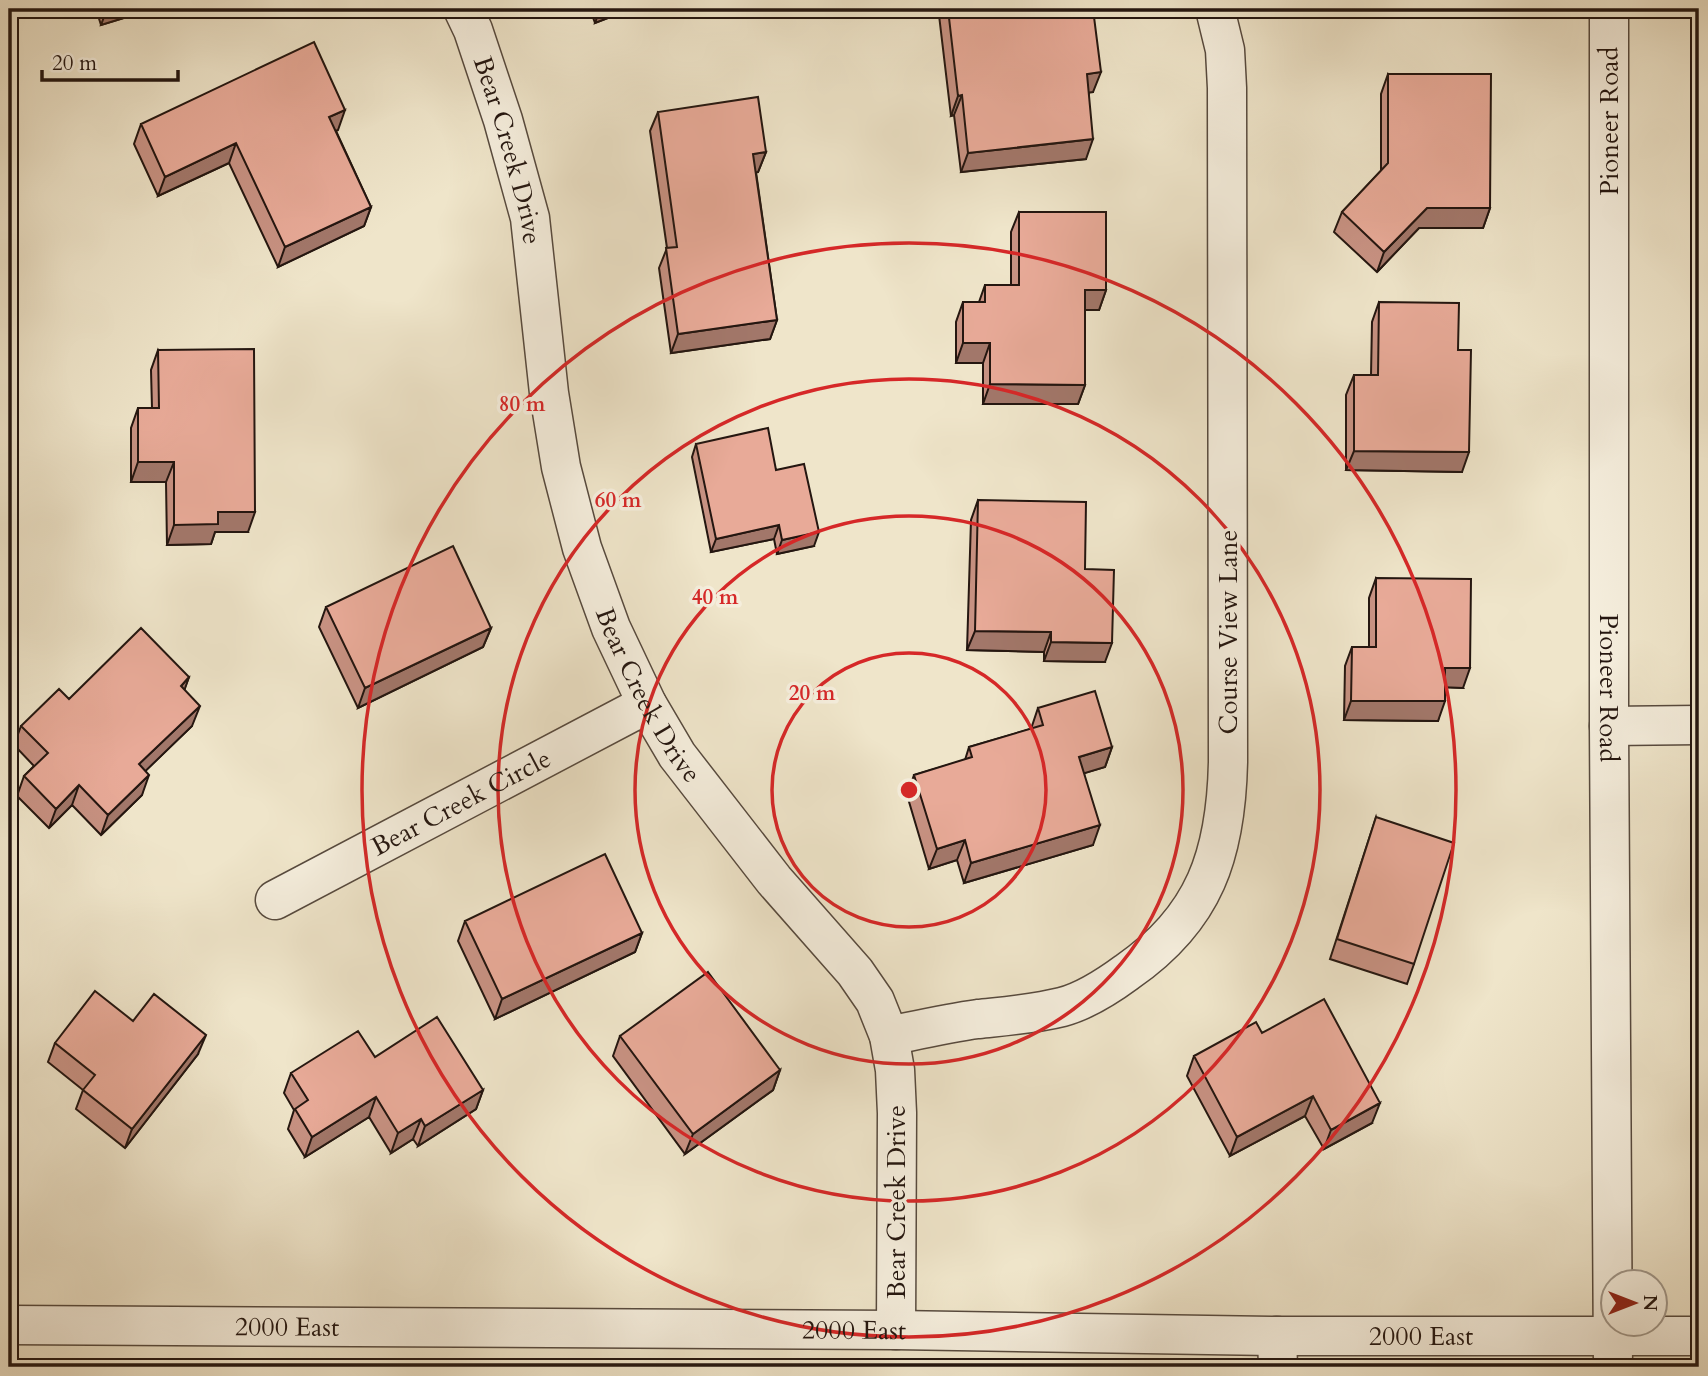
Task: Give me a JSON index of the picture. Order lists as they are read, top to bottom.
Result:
{
  "streets": {
    "street": [
      "Pioneer Road",
      "Bear Creek Drive",
      "Course View Lane",
      "Bear Creek Circle",
      "2000 East"
    ]
  },
  "crossings": [
    ["Pioneer Road", "2000 East"],
    ["Bear Creek Drive", "Course View Lane"],
    ["Bear Creek Drive", "Bear Creek Circle"],
    ["Bear Creek Drive", "2000 East"]
  ],
  "scale_bar": "20 m",
  "north": "right",
  "rings": [
    "80 m",
    "60 m",
    "40 m",
    "20 m"
  ]
}
